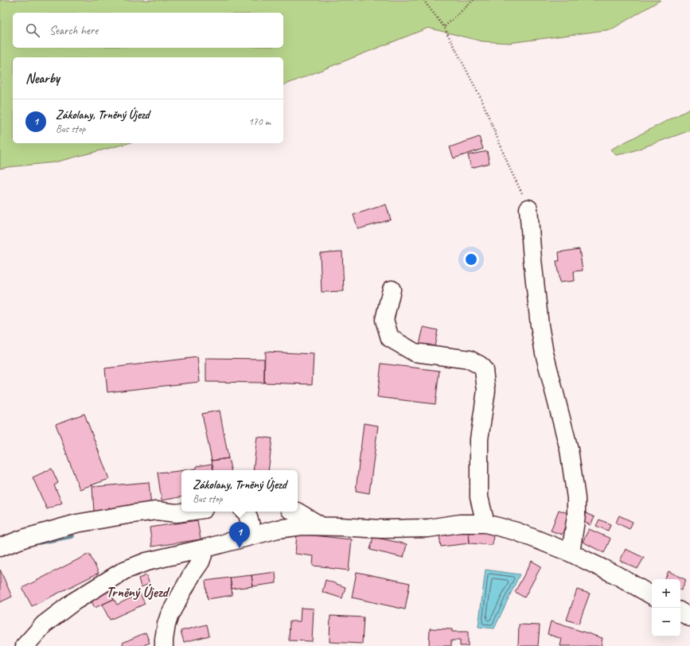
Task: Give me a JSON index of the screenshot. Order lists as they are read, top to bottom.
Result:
{
  "districts": ["Trněný Újezd"],
  "page": {
    "search": "Search here",
    "heading": "Nearby",
    "list": [
      {
        "mark": "1",
        "name": "Zákolany, Trněný Újezd",
        "note": "Bus stop",
        "value": "170 m"
      }
    ],
    "popup": ["Zákolany, Trněný Újezd", "Bus stop"],
    "pins": "1",
    "map_buttons": ["+", "−"]
  }
}
